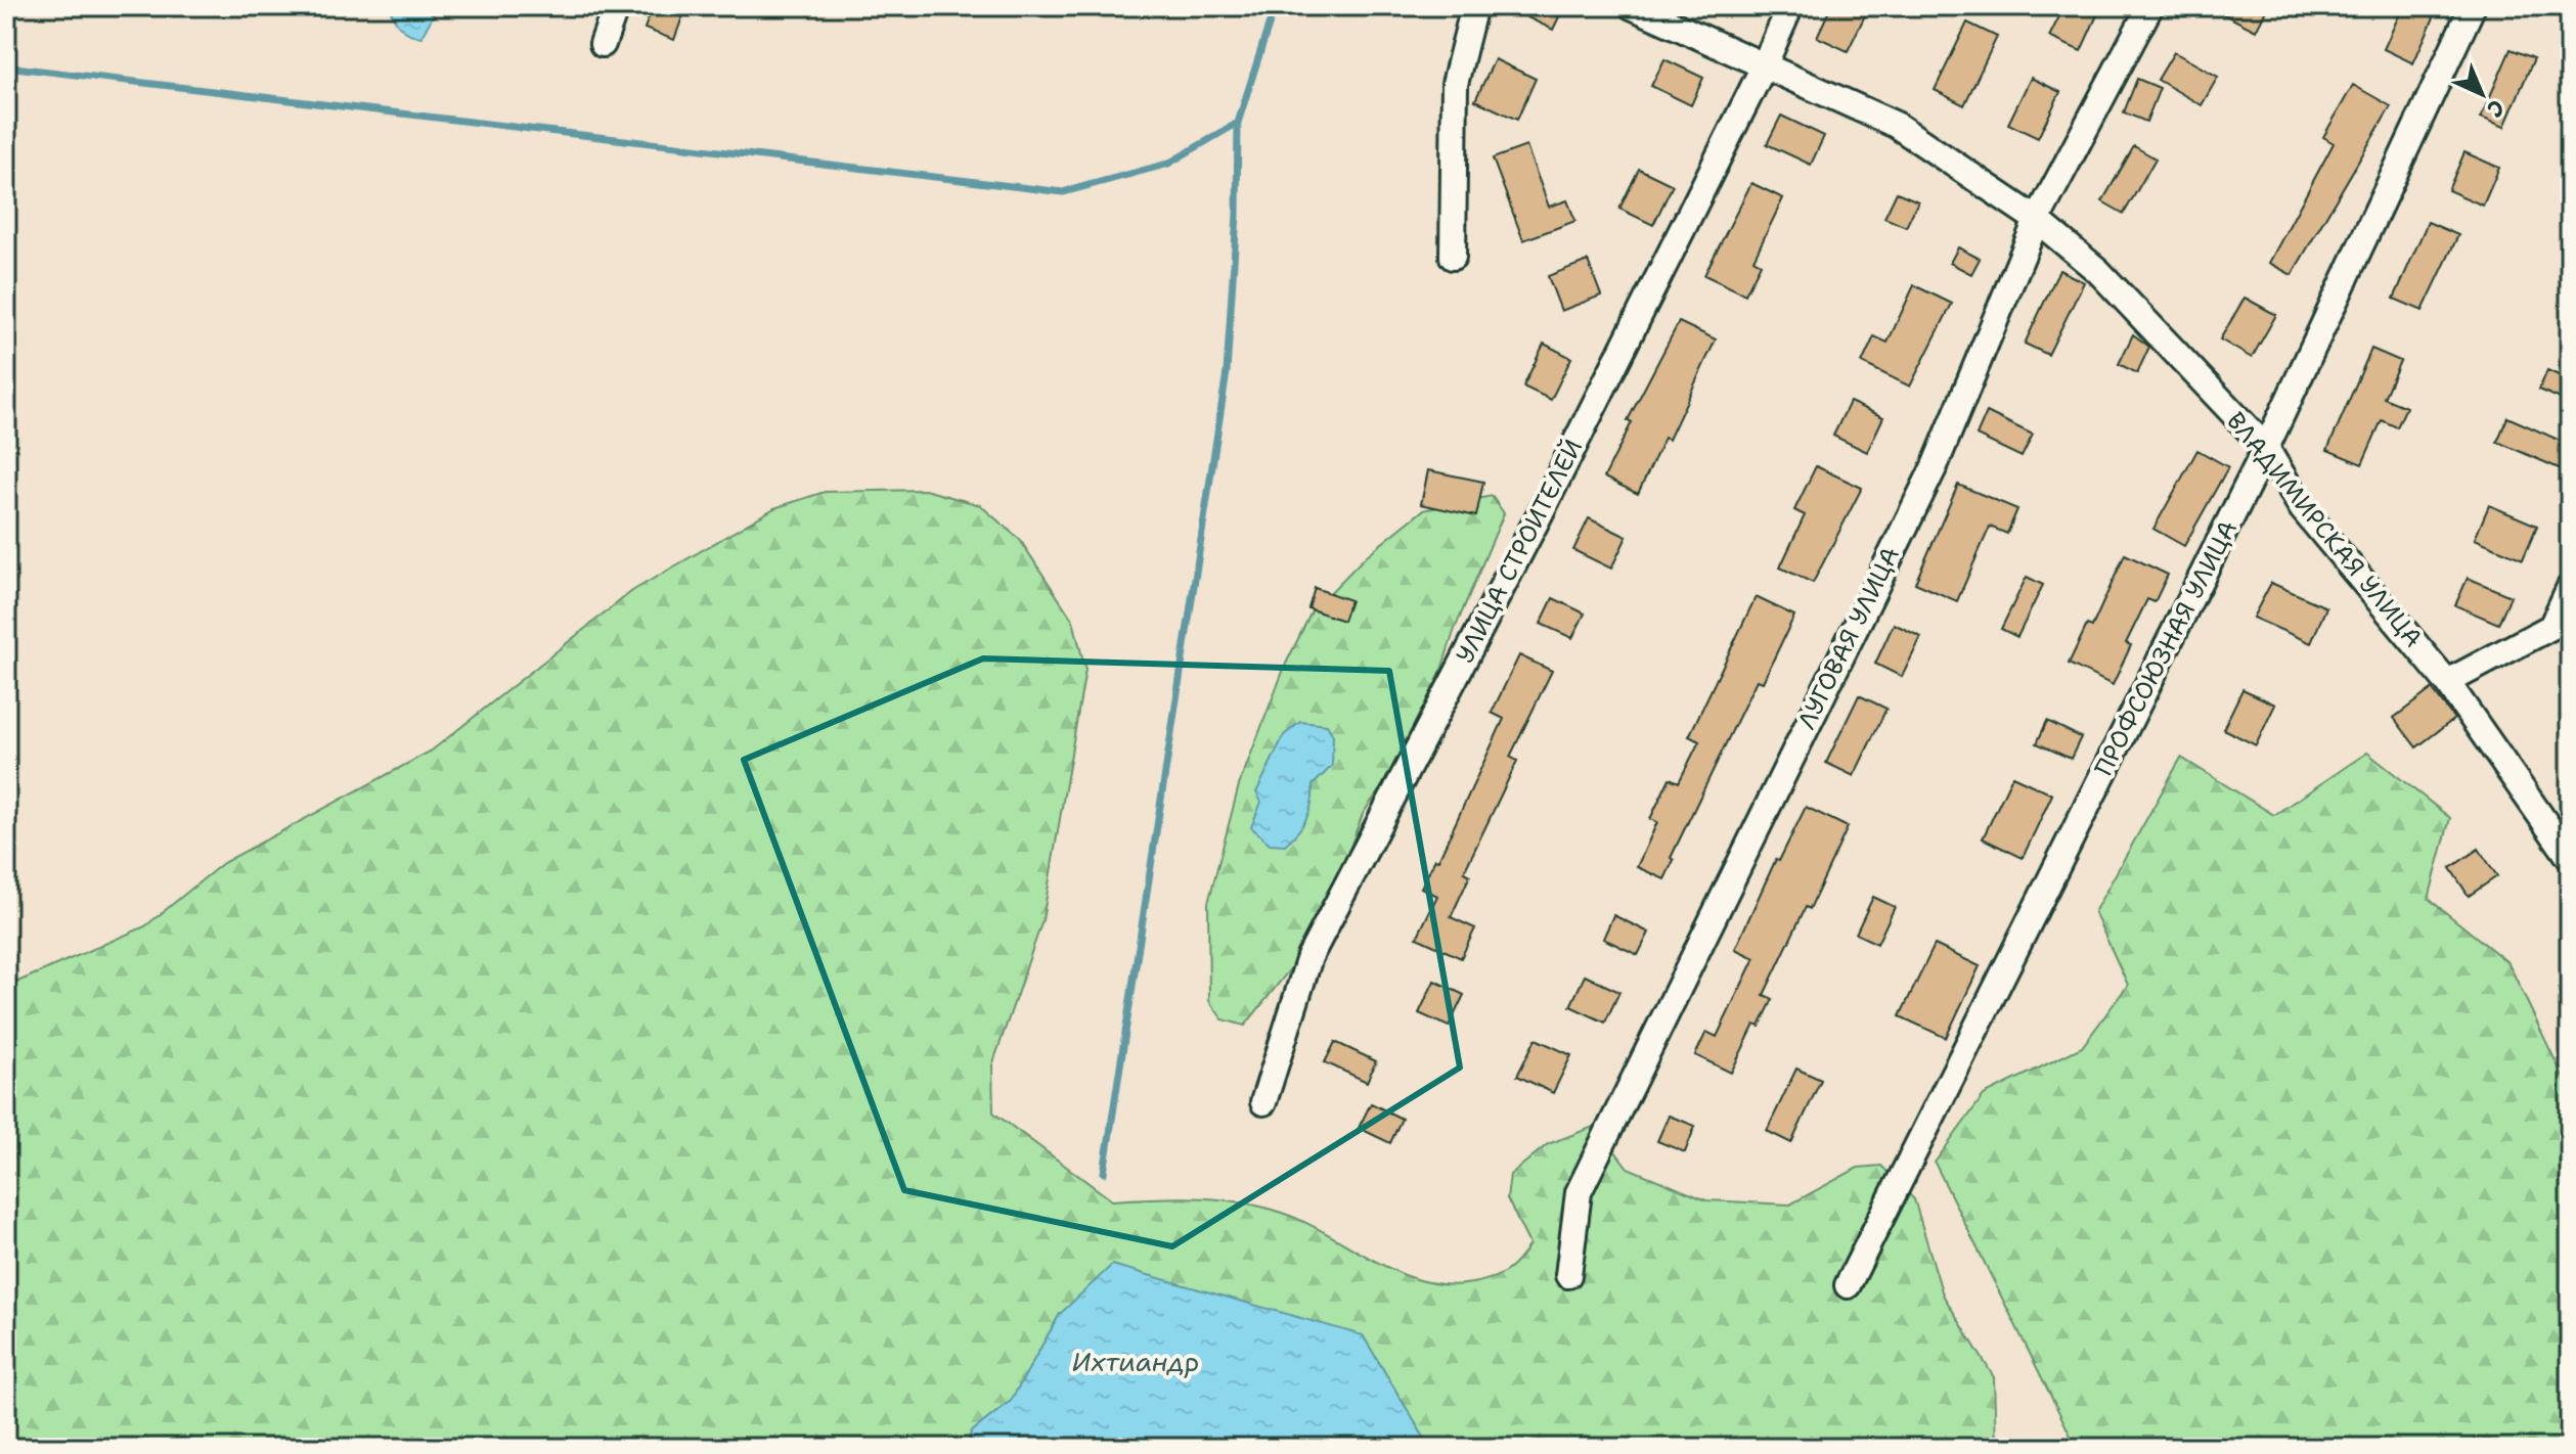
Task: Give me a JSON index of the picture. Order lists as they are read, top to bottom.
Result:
{
  "streets": {
    "street": [
      "ВЛАДИМИРСКАЯ УЛИЦА",
      "УЛИЦА СТРОИТЕЛЕЙ",
      "ЛУГОВАЯ УЛИЦА",
      "ПРОФСОЮЗНАЯ УЛИЦА"
    ]
  },
  "crossings": [
    ["ВЛАДИМИРСКАЯ УЛИЦА", "УЛИЦА СТРОИТЕЛЕЙ"],
    ["ВЛАДИМИРСКАЯ УЛИЦА", "ЛУГОВАЯ УЛИЦА"],
    ["ВЛАДИМИРСКАЯ УЛИЦА", "ПРОФСОЮЗНАЯ УЛИЦА"]
  ],
  "water": ["Ихтиандр"],
  "north": "bottom right"
}
